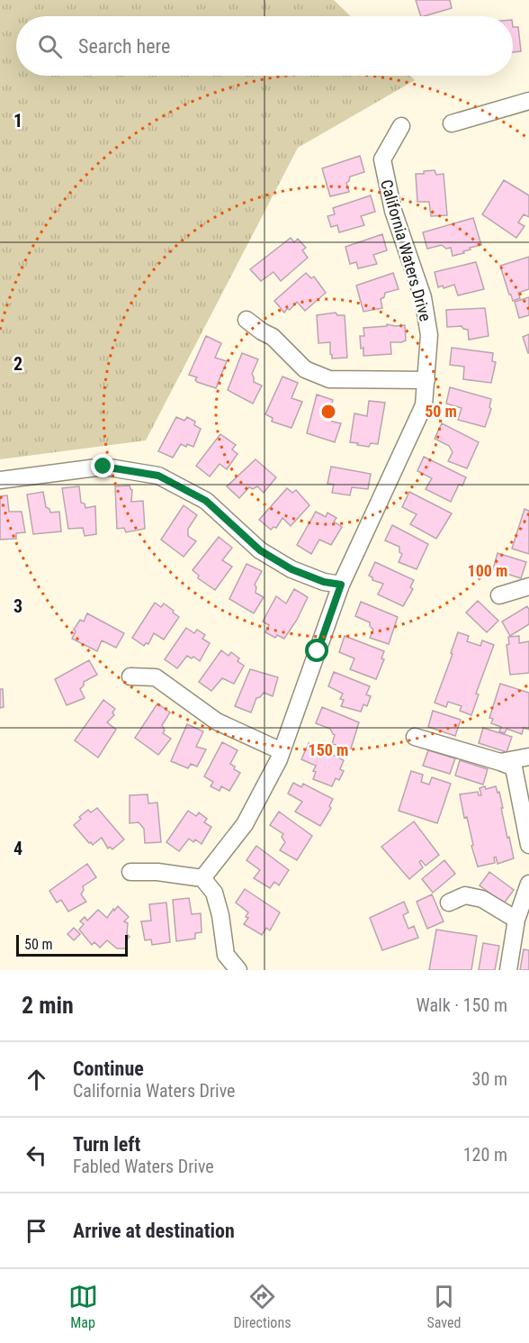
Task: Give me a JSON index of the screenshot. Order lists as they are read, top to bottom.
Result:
{
  "streets": {
    "street": ["California Waters Drive"]
  },
  "scale_bar": "50 m",
  "page": {
    "search": "Search here",
    "scale": "50 m",
    "heading": ["2 min", "Walk · 150 m"],
    "list": [
      ["Continue", "California Waters Drive", "30 m"],
      ["Turn left", "Fabled Waters Drive", "120 m"],
      "Arrive at destination"
    ],
    "nav": ["Map", "Directions", "Saved"]
  },
  "grid": {
    "rows": [
      "1",
      "2",
      "3",
      "4"
    ]
  },
  "rings": ["50 m", "100 m", "150 m"]
}
